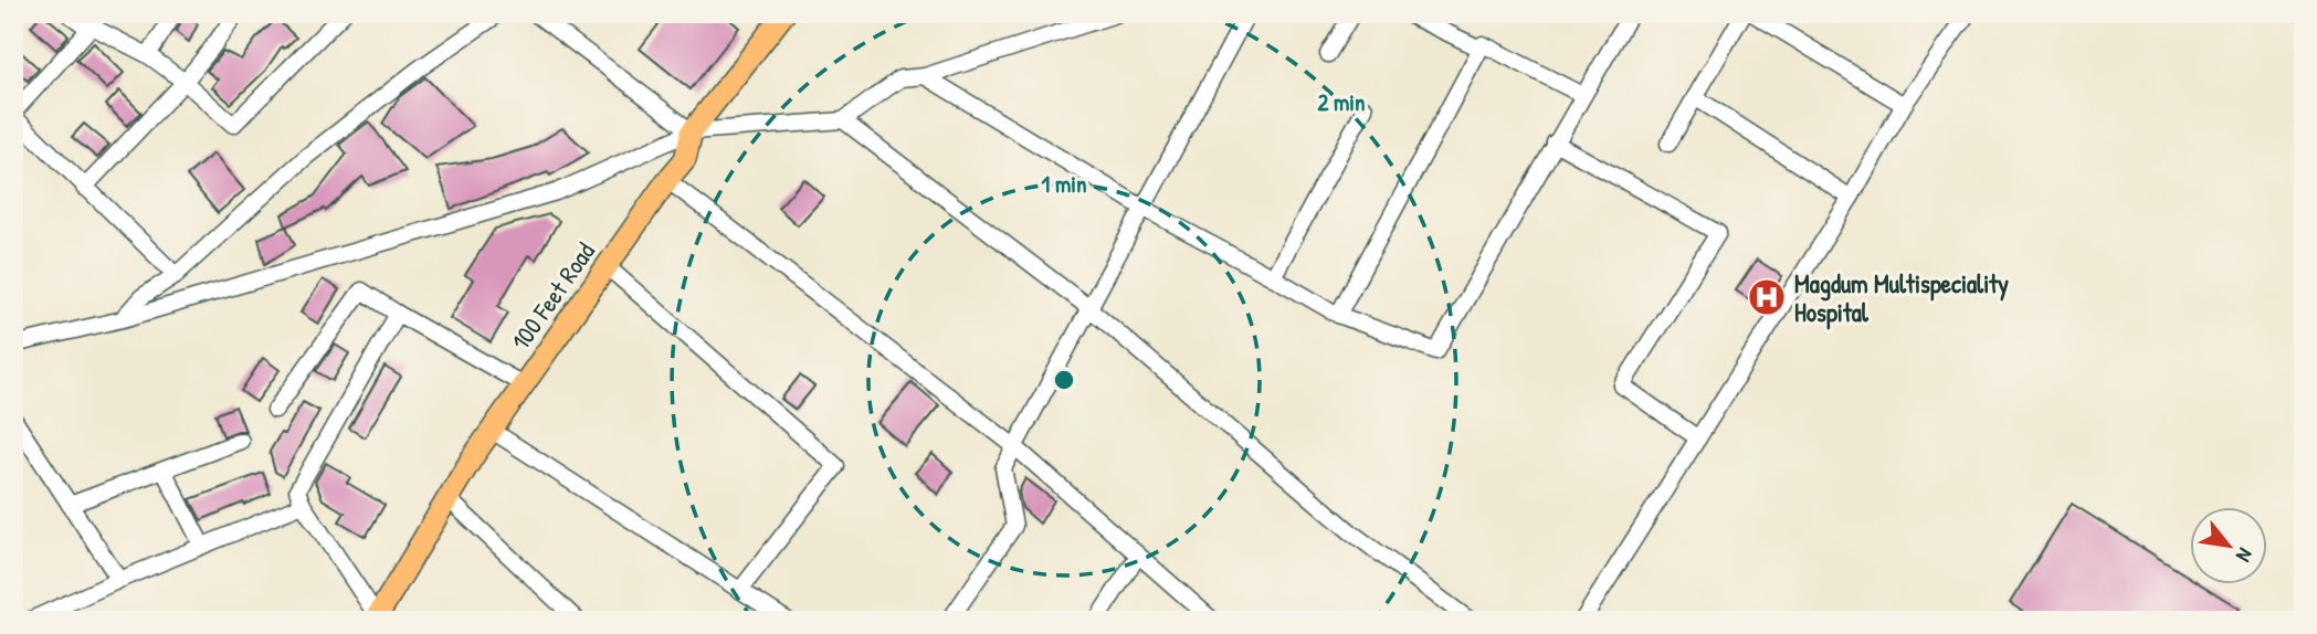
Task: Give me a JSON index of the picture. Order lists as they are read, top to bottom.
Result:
{
  "streets": {
    "main road": ["100 Feet Road"]
  },
  "places": {
    "hospital": ["Magdum Multispeciality Hospital"]
  },
  "north": "bottom right",
  "rings": ["2 min", "1 min"]
}
